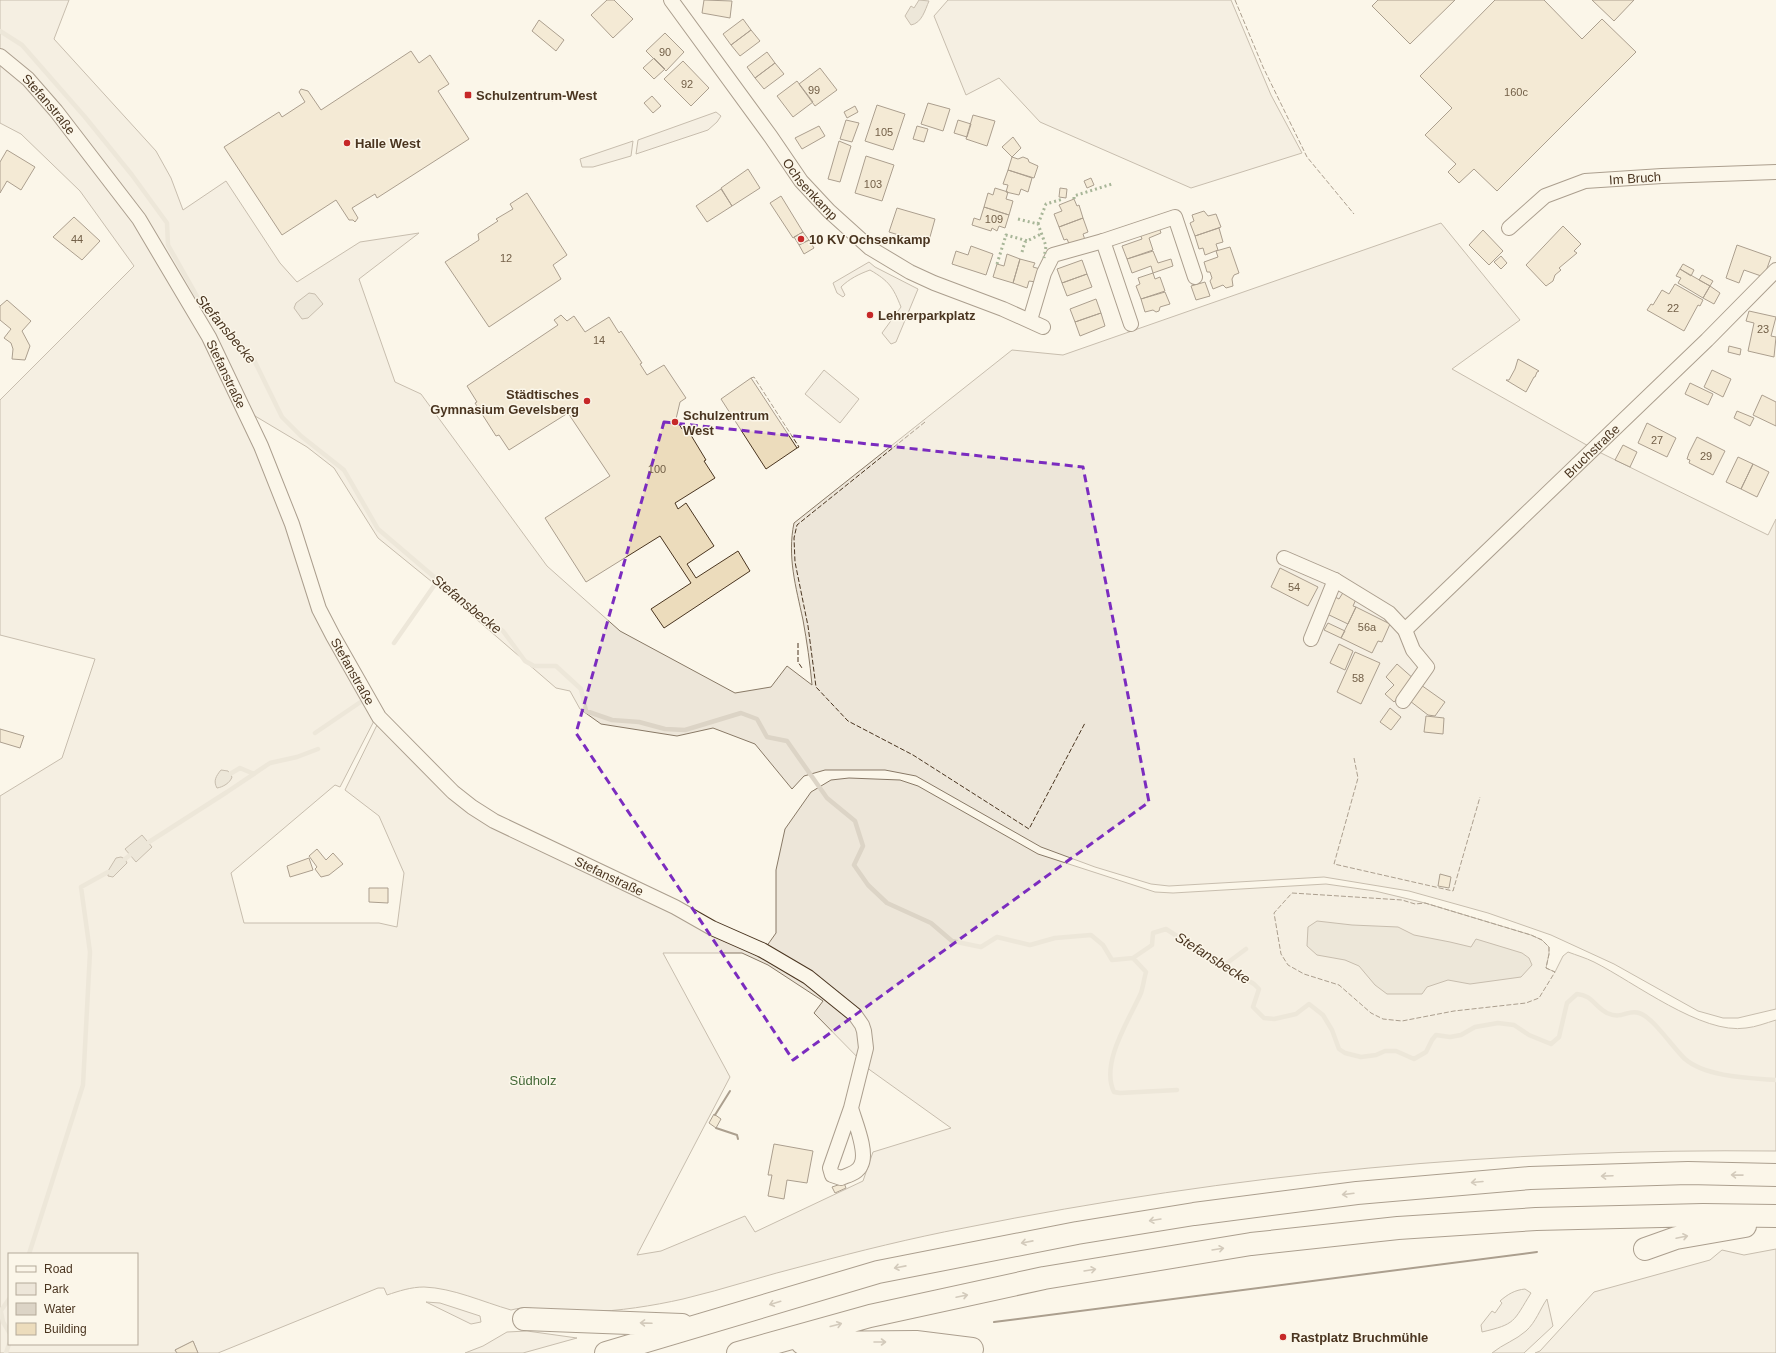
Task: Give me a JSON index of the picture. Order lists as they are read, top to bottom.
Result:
{
  "streets": {
    "street": [
      "Stefanstraße",
      "Im Bruch",
      "Ochsenkamp",
      "Bruchstraße"
    ]
  },
  "water": ["Stefansbecke"],
  "parks": ["Südholz"],
  "places": {
    "transit": ["Schulzentrum-West"],
    "other": [
      "Halle West",
      "10 KV Ochsenkamp",
      "Lehrerparkplatz",
      "Städtisches Gymnasium Gevelsberg",
      "Schulzentrum West",
      "Rastplatz Bruchmühle"
    ]
  },
  "house_numbers": [
    "90",
    "92",
    "99",
    "160c",
    "105",
    "103",
    "109",
    "44",
    "12",
    "22",
    "23",
    "14",
    "27",
    "29",
    "100",
    "54",
    "56a",
    "58"
  ],
  "legend": [
    "Road",
    "Park",
    "Water",
    "Building"
  ]
}
